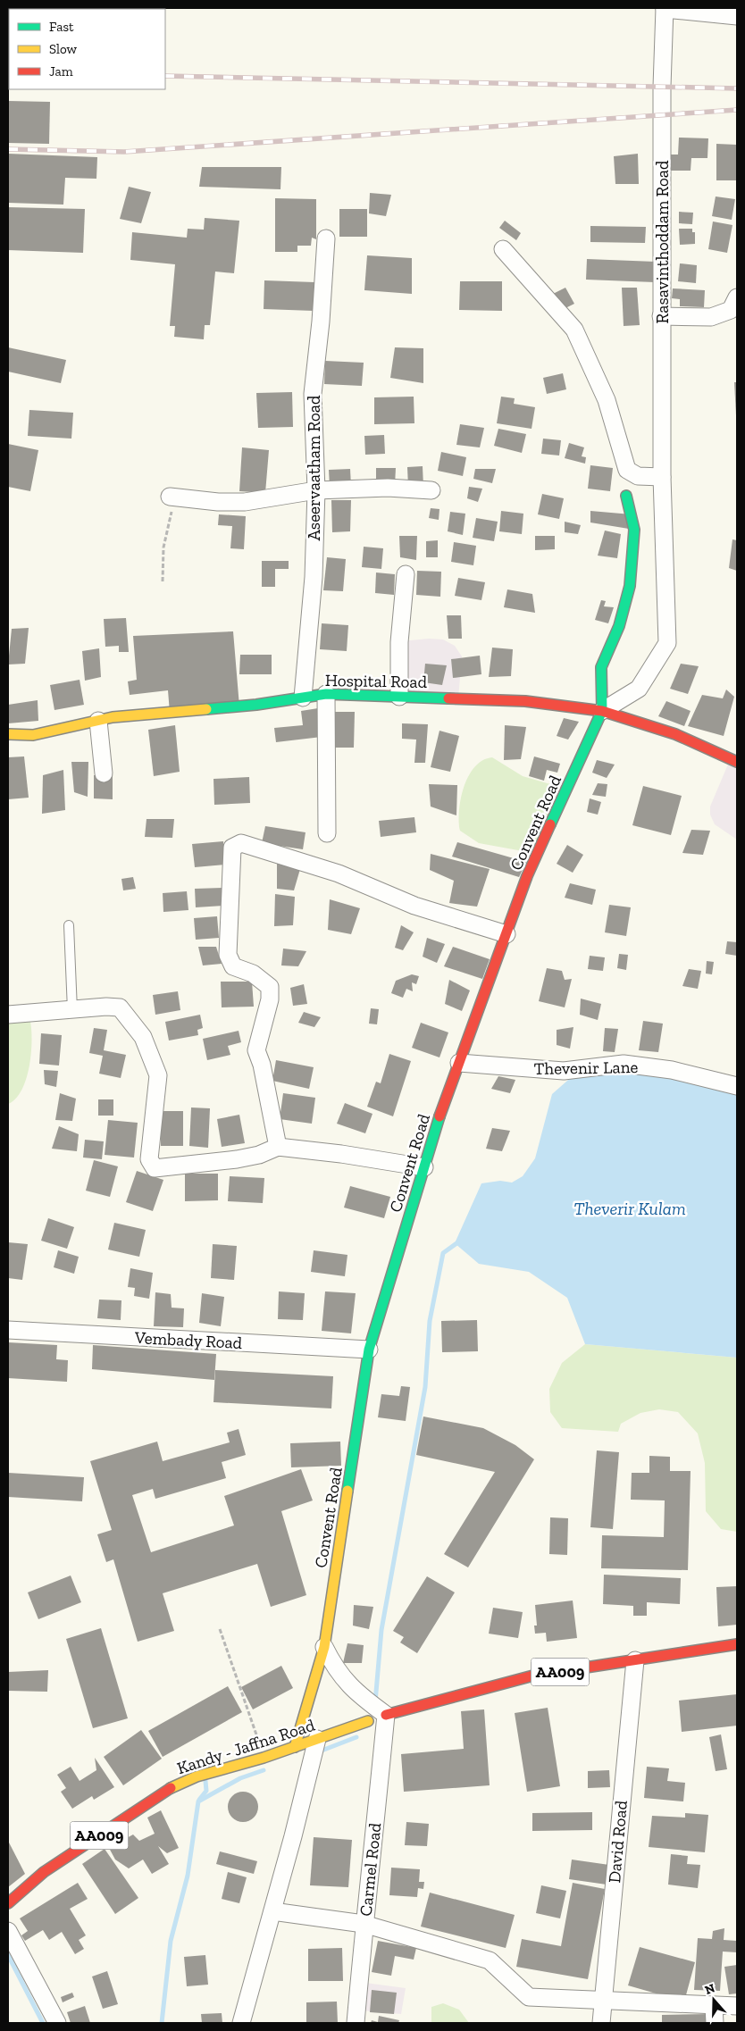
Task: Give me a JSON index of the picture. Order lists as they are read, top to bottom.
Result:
{
  "streets": {
    "main road": [
      "Hospital Road",
      "Convent Road",
      "AA009",
      "Kandy - Jaffna Road"
    ],
    "street": [
      "Rasavinthoddam Road",
      "Aseervaatham Road",
      "Thevenir Lane",
      "Vembady Road",
      "David Road",
      "Carmel Road"
    ]
  },
  "crossings": [
    ["Rasavinthoddam Road", "Hospital Road"],
    ["Rasavinthoddam Road", "Convent Road"],
    ["Aseervaatham Road", "Hospital Road"],
    ["Hospital Road", "Convent Road"],
    ["Convent Road", "Thevenir Lane"],
    ["Convent Road", "Vembady Road"],
    ["Convent Road", "Kandy - Jaffna Road"],
    ["AA009", "David Road"],
    ["AA009", "Carmel Road"]
  ],
  "water": ["Theverir Kulam"],
  "legend": ["Fast", "Slow", "Jam"],
  "north": "top"
}
